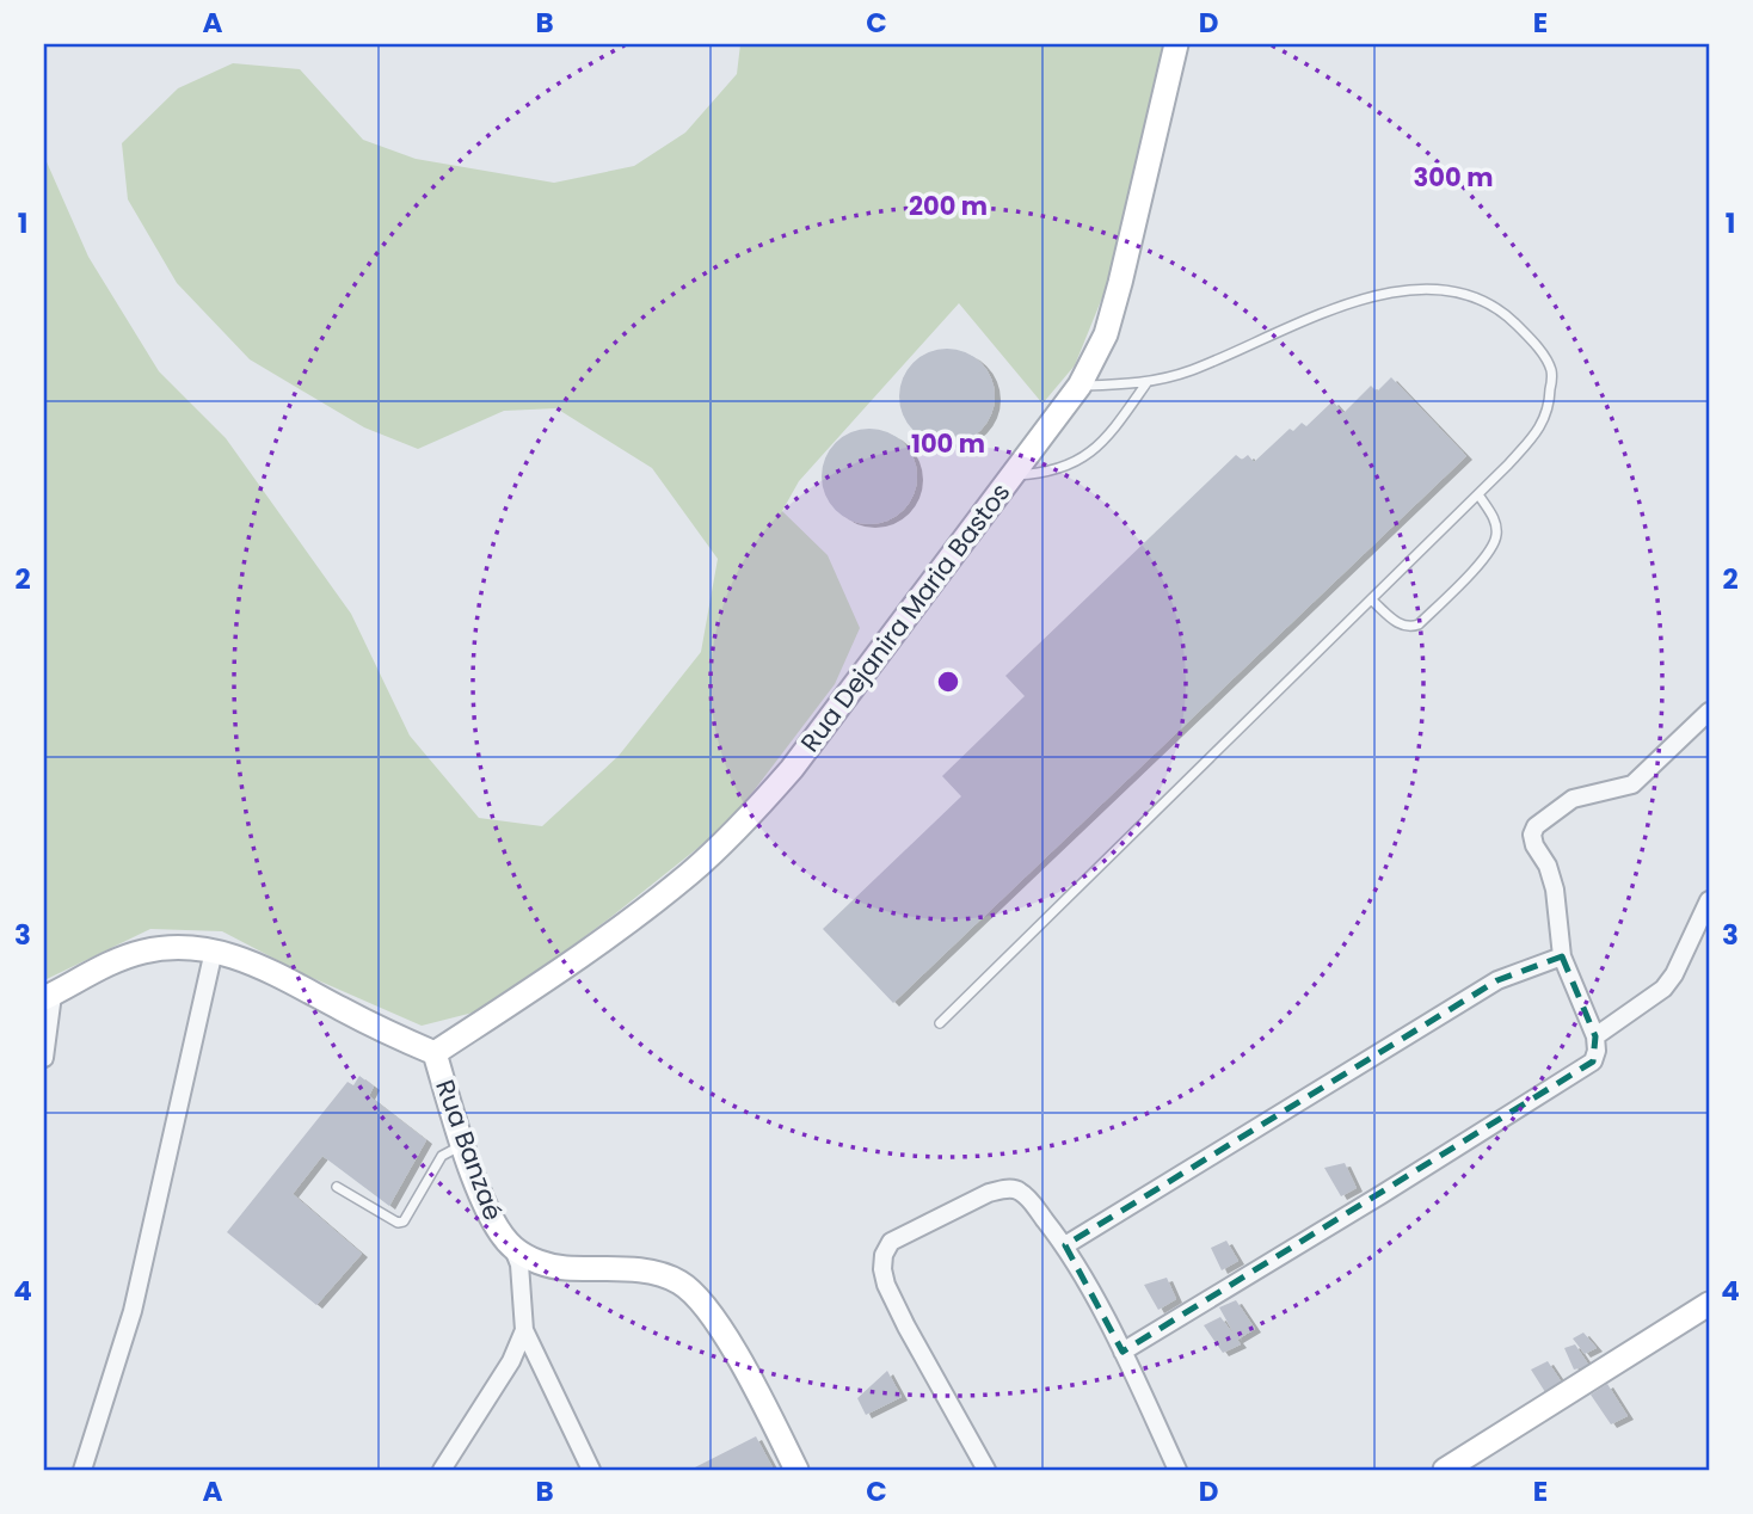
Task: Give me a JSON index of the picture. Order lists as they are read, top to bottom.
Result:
{
  "streets": {
    "main road": ["Rua Dejanira Maria Bastos", "Rua Banzaé"]
  },
  "crossings": [
    ["Rua Dejanira Maria Bastos", "Rua Banzaé"]
  ],
  "grid": {
    "columns": [
      "A",
      "B",
      "C",
      "D",
      "E"
    ],
    "rows": [
      "1",
      "2",
      "3",
      "4"
    ]
  },
  "rings": ["300 m", "200 m", "100 m"]
}
